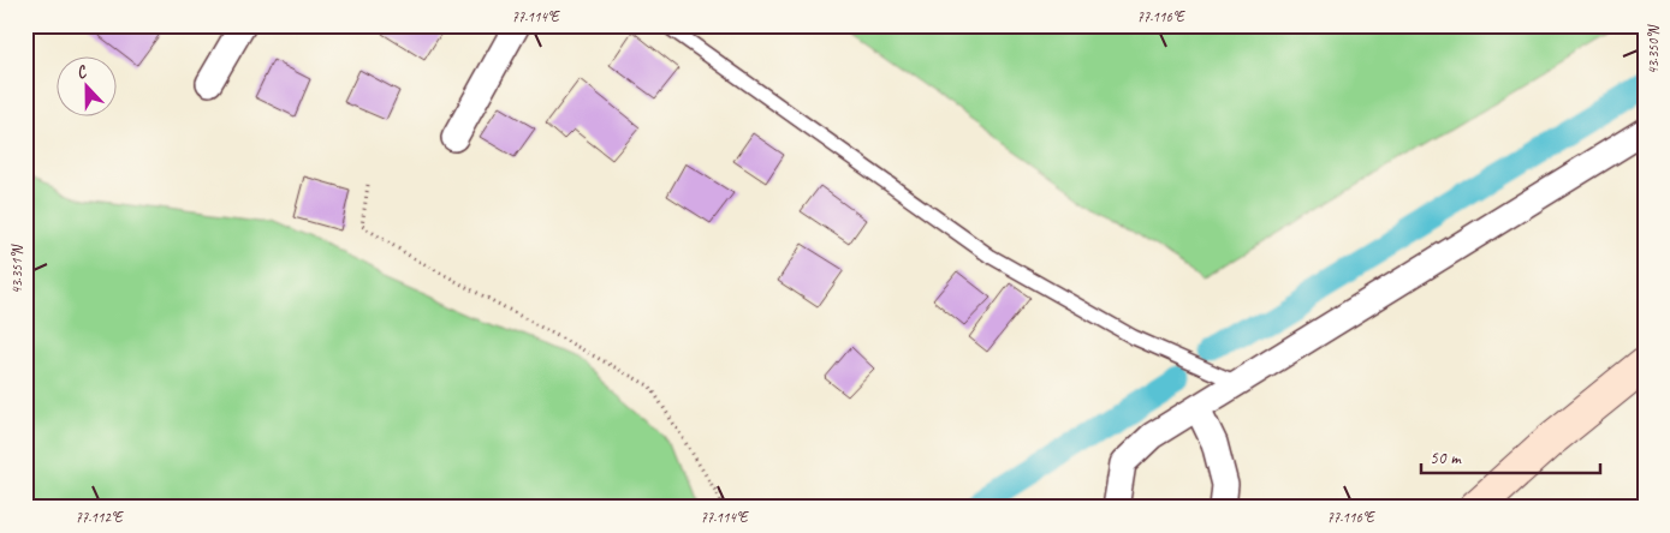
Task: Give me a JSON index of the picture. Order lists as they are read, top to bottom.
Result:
{
  "scale_bar": "50 m",
  "north": "top",
  "coordinates": [
    "77.114°E",
    "77.116°E",
    "43.350°N",
    "43.351°N",
    "77.112°E"
  ]
}
